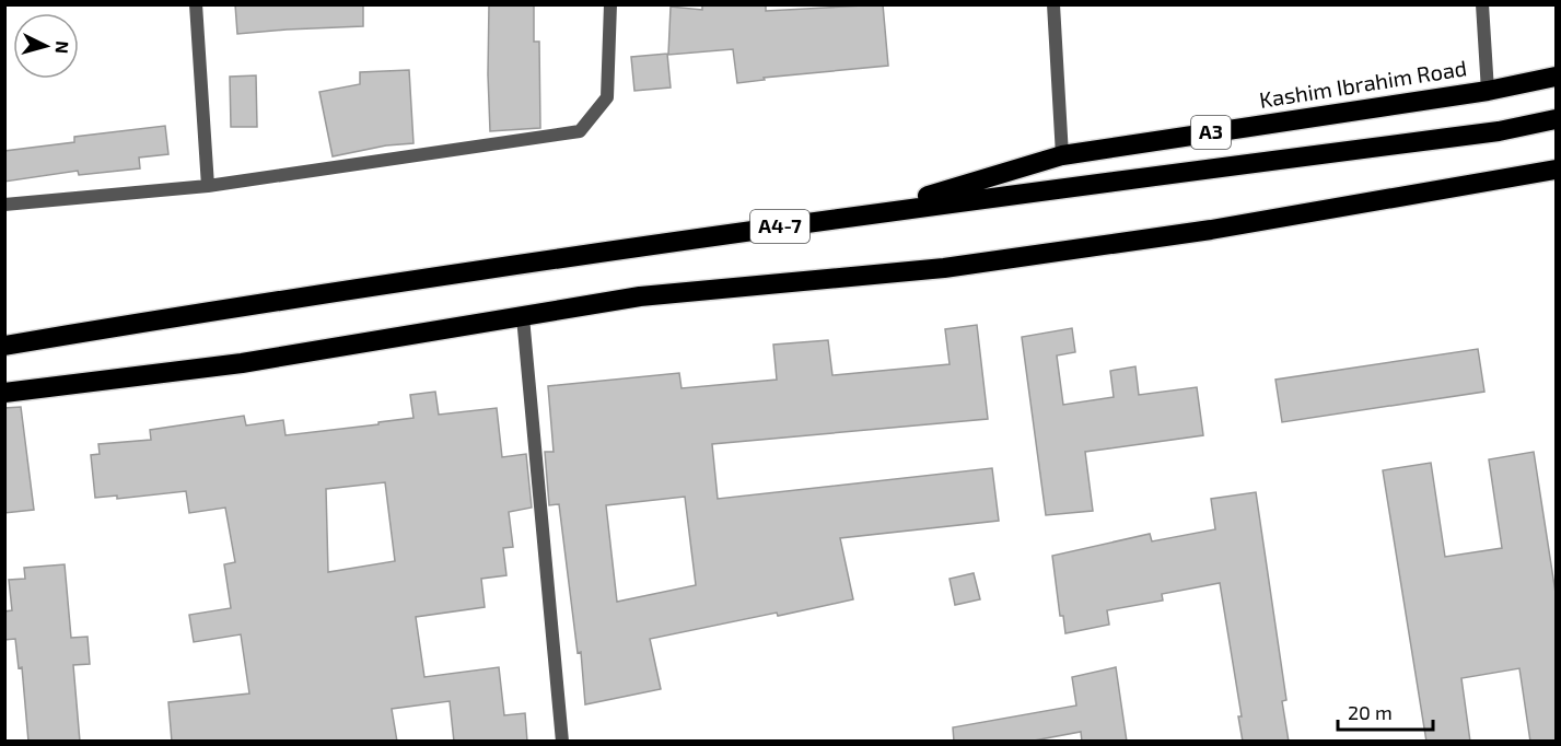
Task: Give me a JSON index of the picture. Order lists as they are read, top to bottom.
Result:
{
  "streets": {
    "highway": ["Kashim Ibrahim Road", "A3", "A4-7"]
  },
  "crossings": [
    ["Kashim Ibrahim Road", "A4-7"]
  ],
  "scale_bar": "20 m",
  "north": "right"
}
